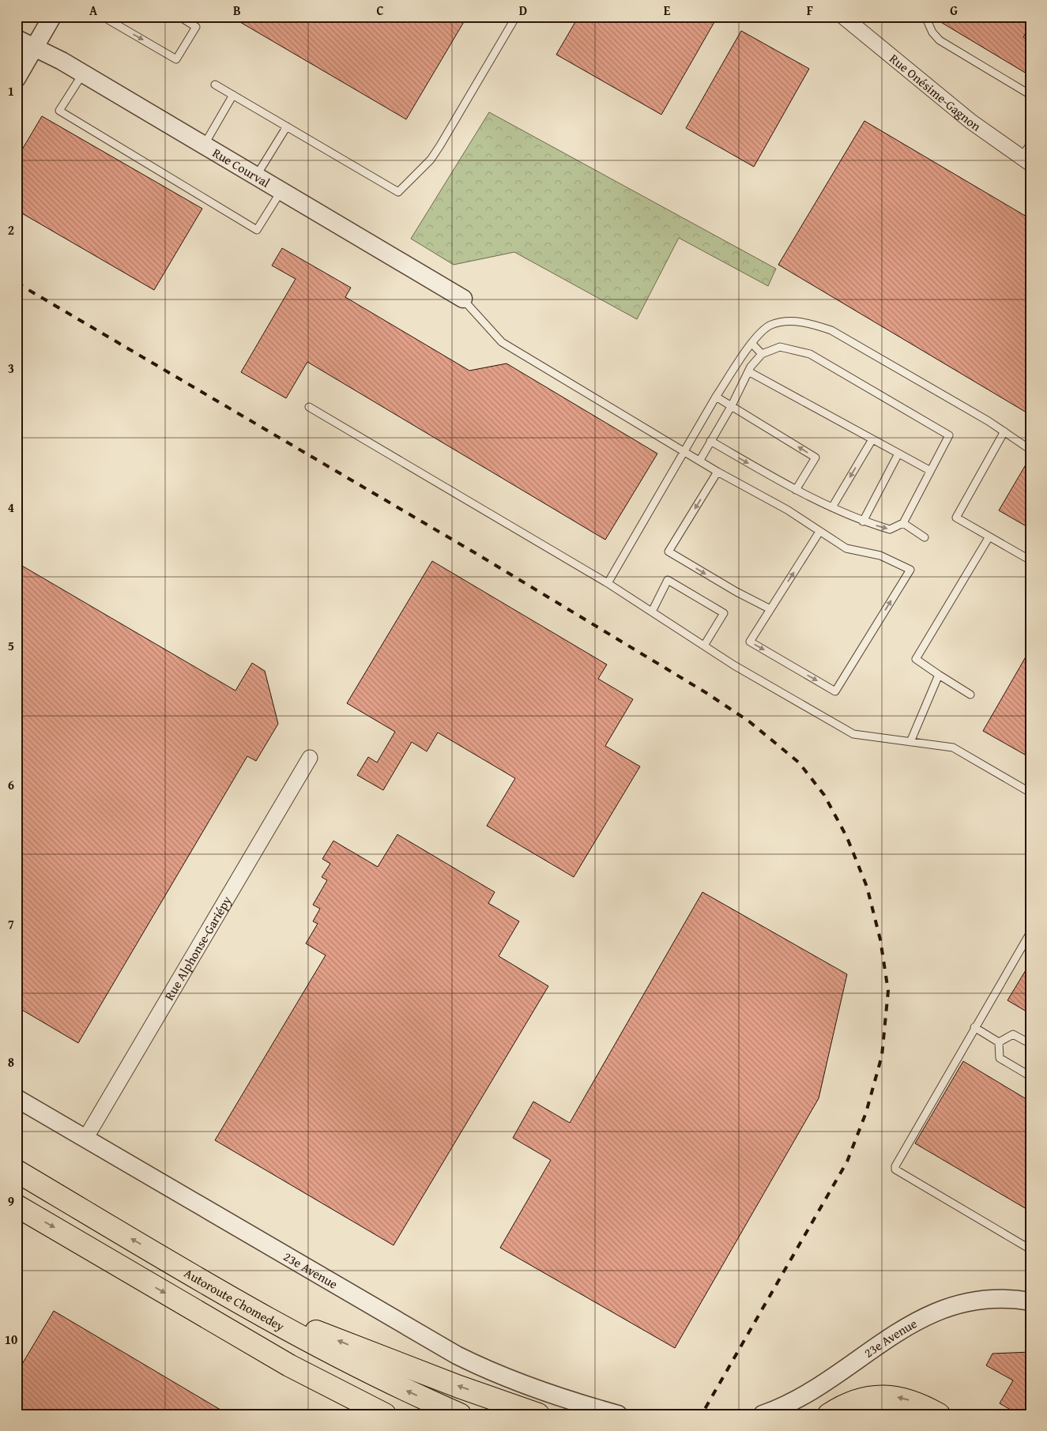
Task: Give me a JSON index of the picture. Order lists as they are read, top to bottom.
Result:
{
  "streets": {
    "highway": ["Autoroute Chomedey"],
    "street": [
      "Rue Onésime-Gagnon",
      "Rue Courval",
      "Rue Alphonse-Gariépy",
      "23e Avenue"
    ]
  },
  "crossings": [
    ["Rue Alphonse-Gariépy", "23e Avenue"]
  ],
  "grid": {
    "columns": [
      "A",
      "B",
      "C",
      "D",
      "E",
      "F",
      "G"
    ],
    "rows": [
      "1",
      "2",
      "3",
      "4",
      "5",
      "6",
      "7",
      "8",
      "9",
      "10"
    ]
  }
}
